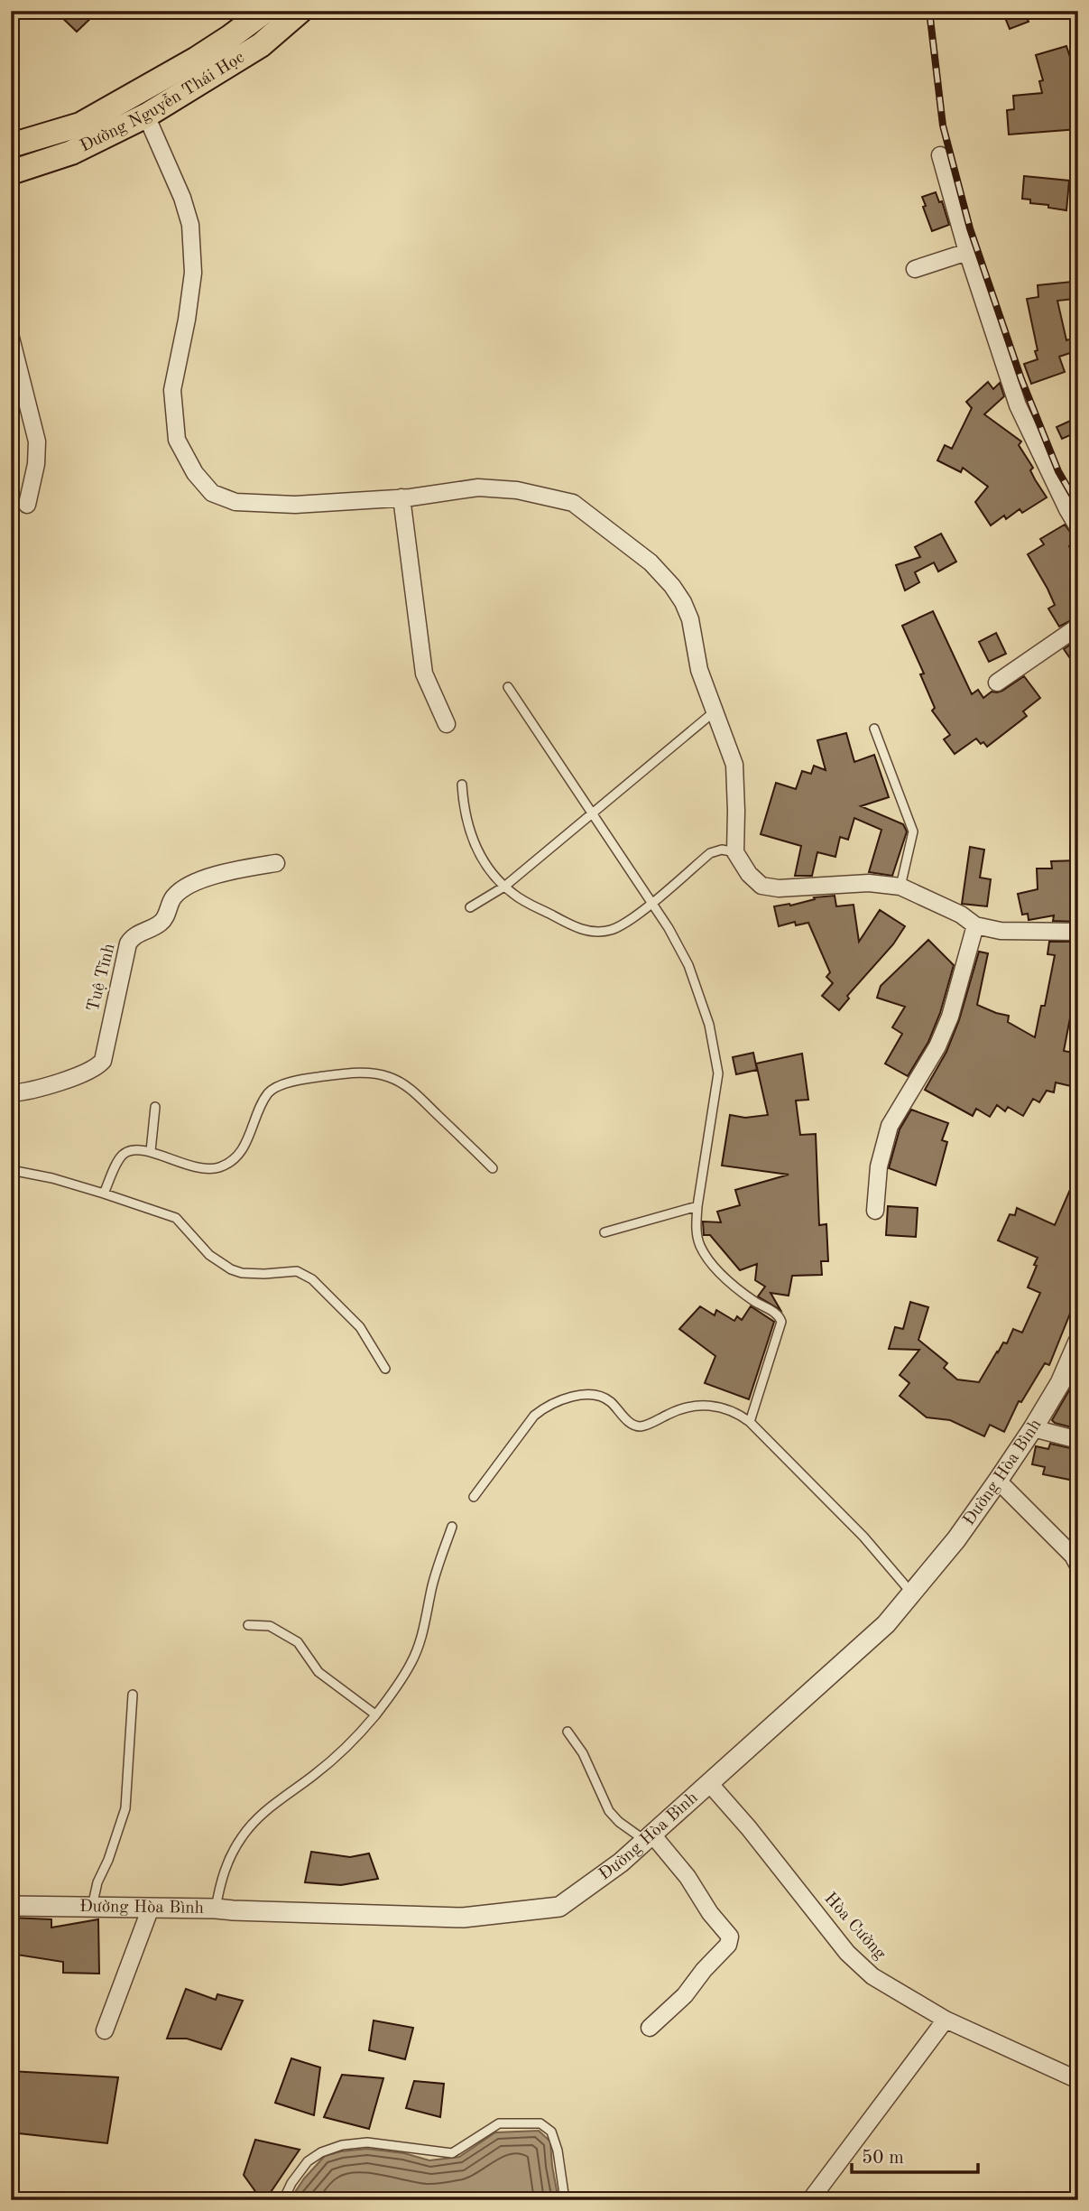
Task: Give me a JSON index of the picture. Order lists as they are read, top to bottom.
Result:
{
  "streets": {
    "main road": ["Đường Nguyễn Thái Học"],
    "street": ["Tuệ Tĩnh", "Đường Hòa Bình", "Hòa Cường"]
  },
  "crossings": [
    ["Đường Hòa Bình", "Hòa Cường"]
  ],
  "scale_bar": "50 m"
}
